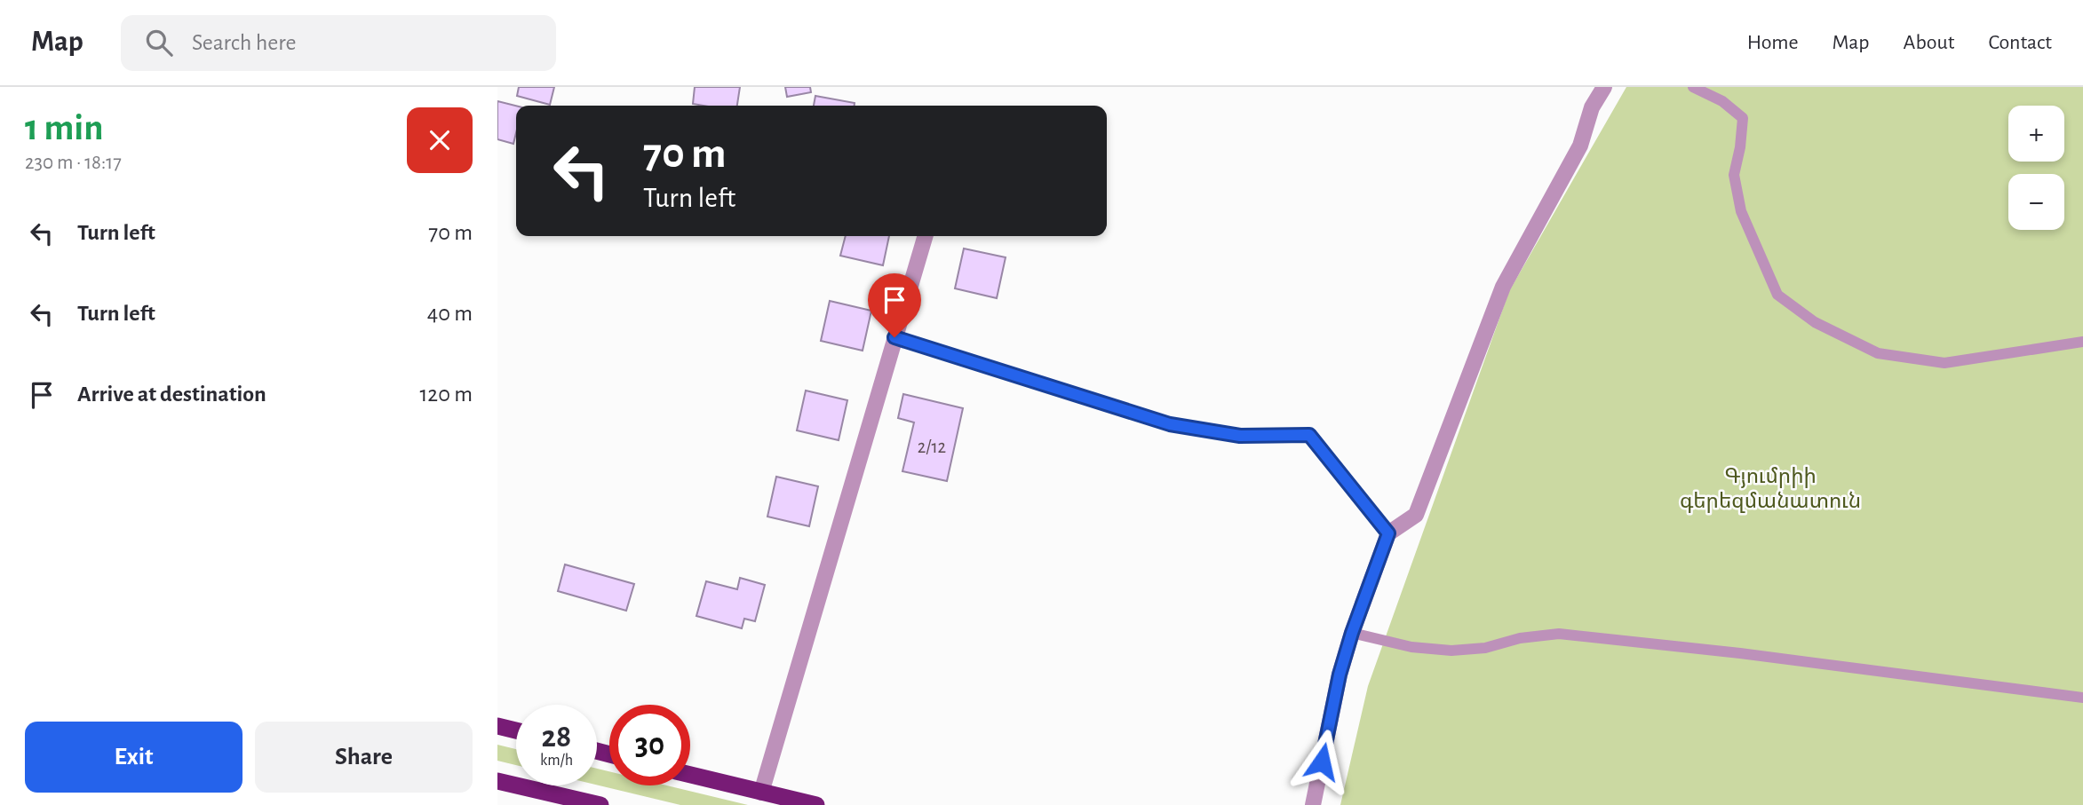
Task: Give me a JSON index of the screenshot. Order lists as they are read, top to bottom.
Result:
{
  "parks": ["Գյումրիի գերեզմանատուն"],
  "house_numbers": ["2/12"],
  "page": {
    "header": "Map",
    "search": "Search here",
    "nav": [
      "Home",
      "Map",
      "About",
      "Contact"
    ],
    "heading": ["1 min", "230 m · 18:17"],
    "map_buttons": ["+", "−"],
    "turn": ["70 m", "Turn left"],
    "list": [
      {
        "name": "Turn left",
        "value": "70 m"
      },
      {
        "name": "Turn left",
        "value": "40 m"
      },
      {
        "name": "Arrive at destination",
        "value": "120 m"
      }
    ],
    "speed": "28 km/h",
    "limit": "30",
    "buttons": ["Exit", "Share"]
  }
}
